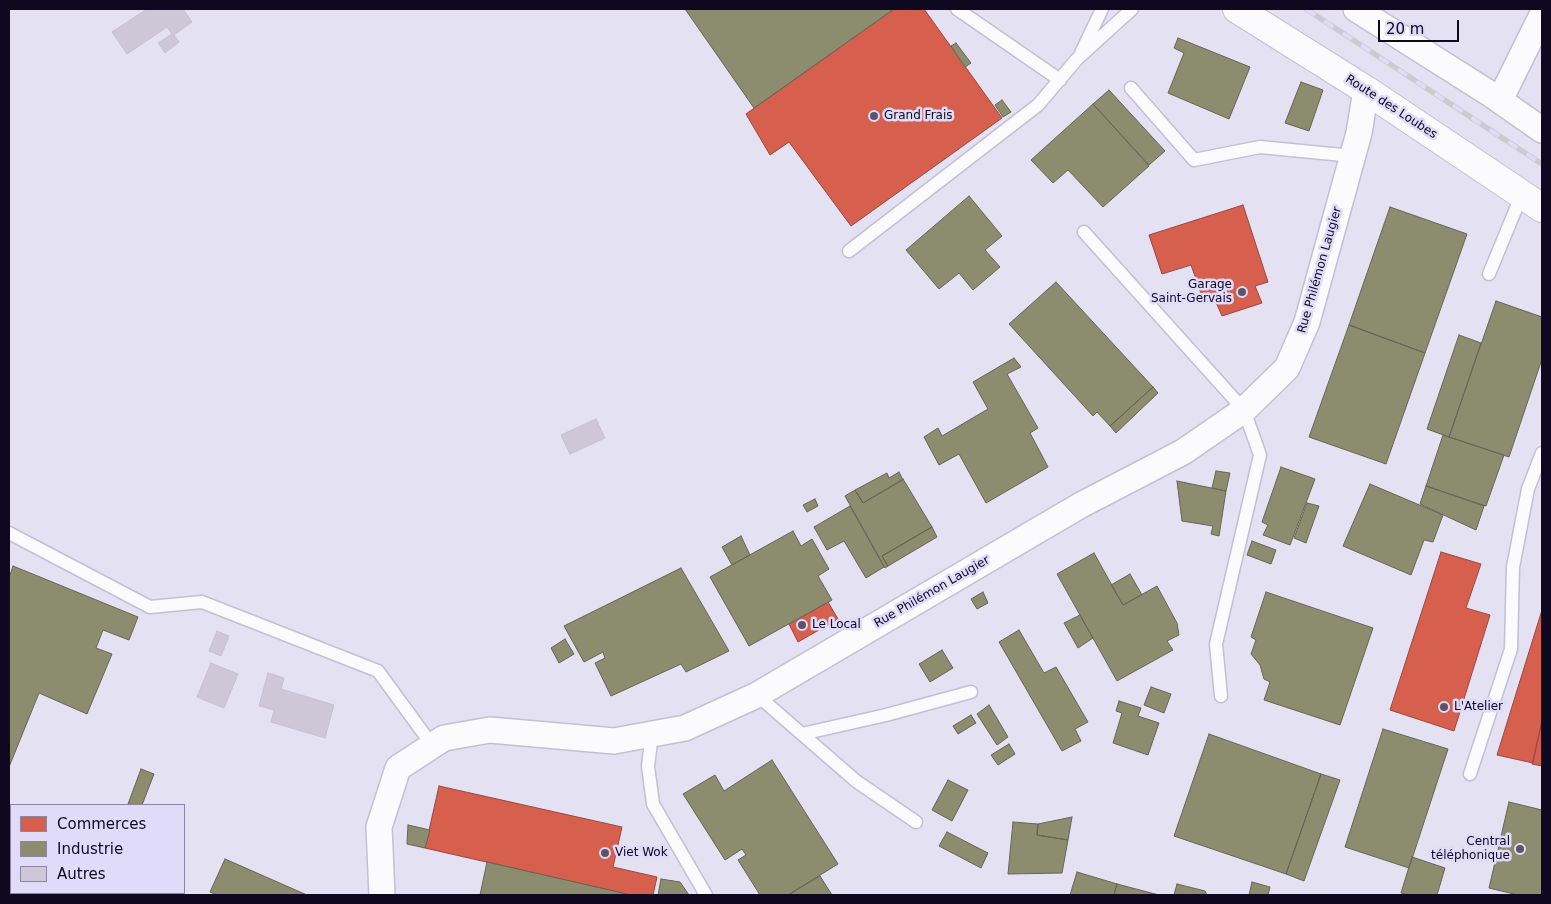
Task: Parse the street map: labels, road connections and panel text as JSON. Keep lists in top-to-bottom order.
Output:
{
  "streets": {
    "main road": ["Route des Loubes"],
    "street": ["Rue Philémon Laugier"]
  },
  "crossings": [
    ["Route des Loubes", "Rue Philémon Laugier"]
  ],
  "places": [
    "Grand Frais",
    "Garage Saint-Gervais",
    "Le Local",
    "L'Atelier",
    "Central téléphonique",
    "Viet Wok"
  ],
  "legend": ["Commerces", "Industrie", "Autres"],
  "scale_bar": "20 m"
}
